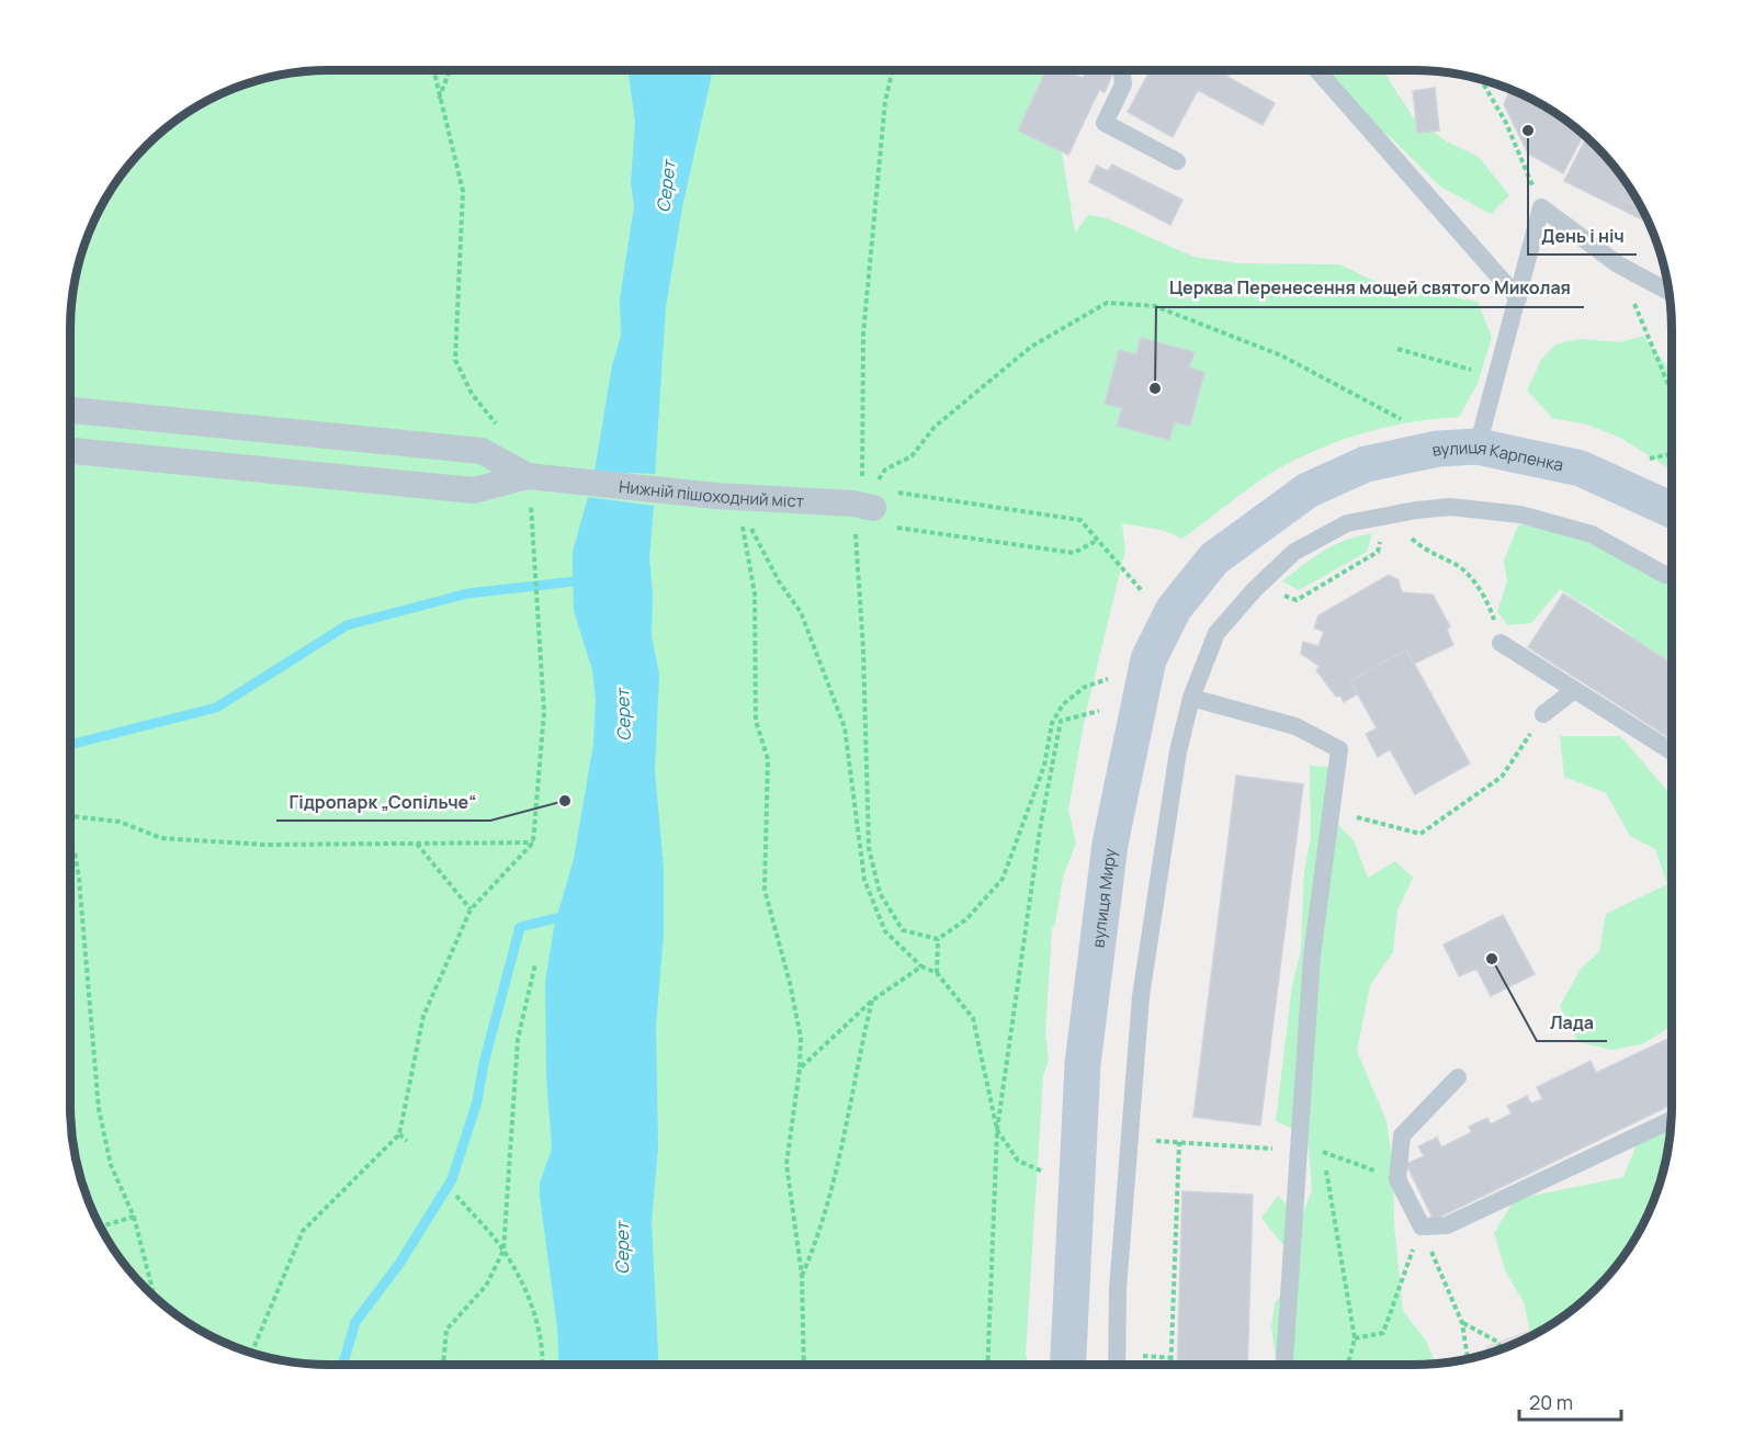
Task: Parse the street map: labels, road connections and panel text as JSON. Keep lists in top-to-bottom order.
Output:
{
  "streets": {
    "main road": ["вулиця Карпенка", "вулиця Миру"],
    "street": ["Нижній пішоходний міст"]
  },
  "crossings": [
    ["вулиця Карпенка", "вулиця Миру"]
  ],
  "water": ["Серет"],
  "places": [
    "День і ніч",
    "Церква Перенесення мощей святого Миколая",
    "Гідропарк „Сопільче“",
    "Лада"
  ],
  "scale_bar": "20 m"
}
